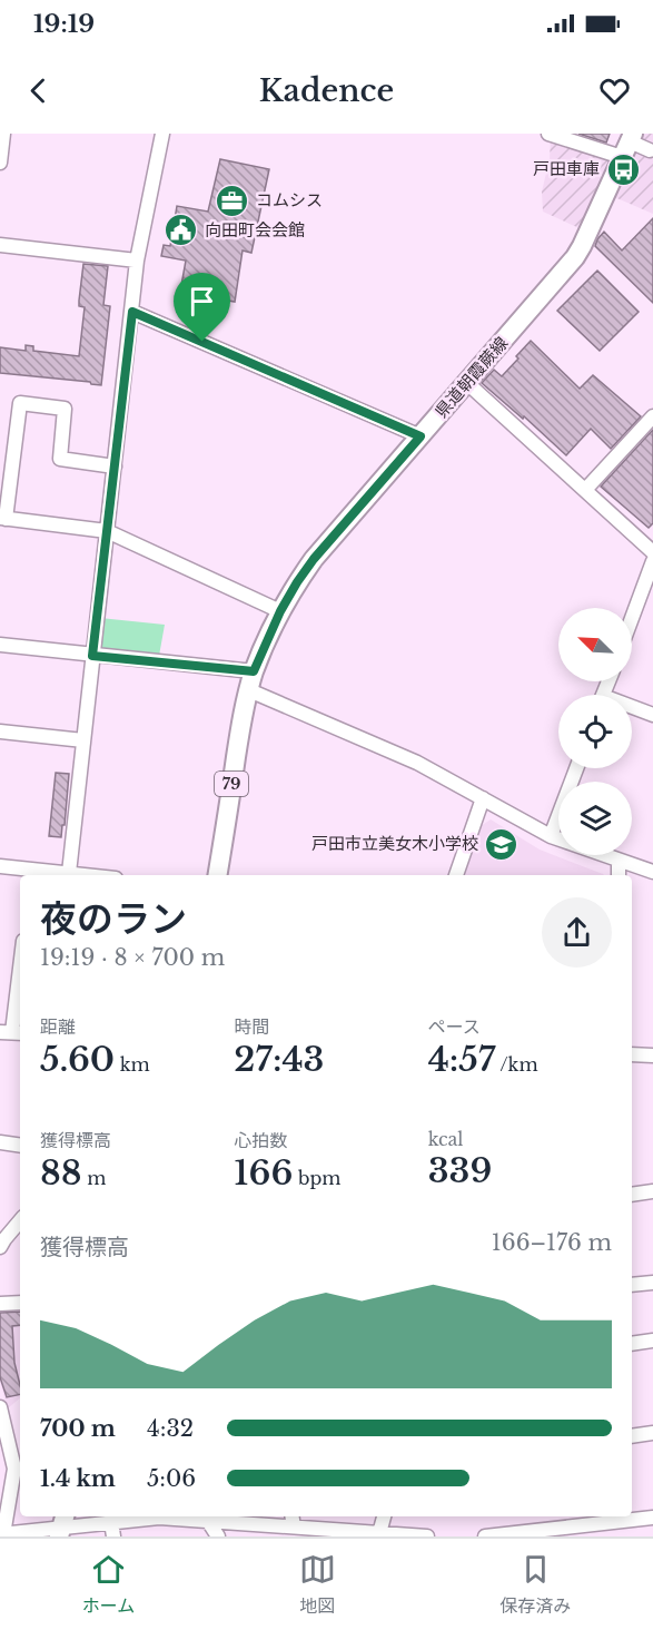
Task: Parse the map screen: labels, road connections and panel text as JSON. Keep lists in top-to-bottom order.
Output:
{
  "streets": {
    "main road": ["県道朝霞蕨線", "79"]
  },
  "places": {
    "bus stop": ["戸田車庫"],
    "office": ["コムシス"],
    "public building": ["向田町会会館"],
    "school or university": ["戸田市立美女木小学校"]
  },
  "north": "top left",
  "page": {
    "status": "19:19",
    "header": "Kadence",
    "heading": ["夜のラン", "19:19 · 8 × 700 m"],
    "stats": [
      ["距離", "5.60 km"],
      ["時間", "27:43"],
      ["ペース", "4:57 /km"],
      ["獲得標高", "88 m"],
      ["心拍数", "166 bpm"],
      ["kcal", "339"]
    ],
    "chart": ["獲得標高", "166–176 m"],
    "list": [
      {
        "name": "700 m",
        "note": "4:32"
      },
      {
        "name": "1.4 km",
        "note": "5:06"
      }
    ],
    "tabs": ["ホーム", "地図", "保存済み"]
  }
}
